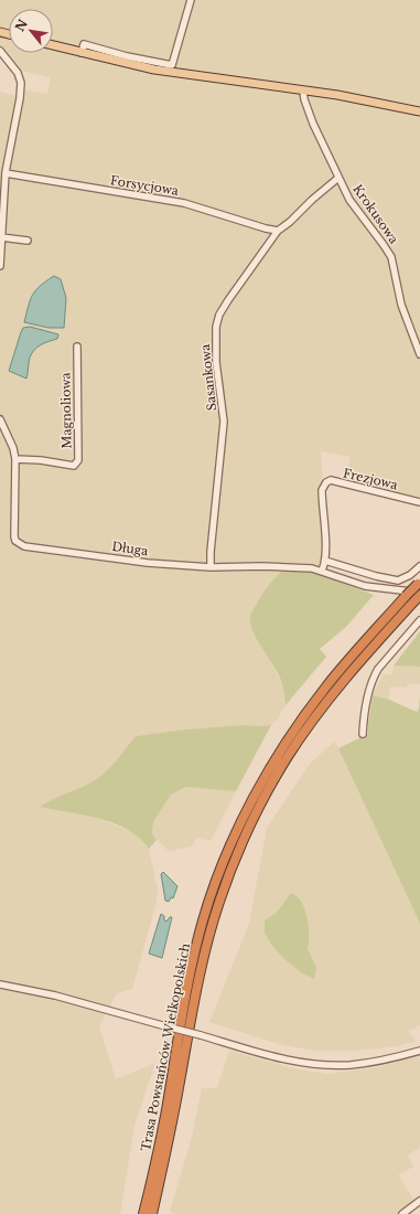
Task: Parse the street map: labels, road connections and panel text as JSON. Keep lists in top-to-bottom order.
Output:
{
  "streets": {
    "highway": ["Trasa Powstańców Wielkopolskich"],
    "street": [
      "Forsycjowa",
      "Krokusowa",
      "Sasankowa",
      "Magnoliowa",
      "Frezjowa",
      "Długa"
    ]
  },
  "crossings": [
    ["Forsycjowa", "Sasankowa"],
    ["Krokusowa", "Sasankowa"],
    ["Sasankowa", "Długa"],
    ["Magnoliowa", "Długa"],
    ["Frezjowa", "Długa"],
    ["Długa", "Trasa Powstańców Wielkopolskich"]
  ],
  "north": "top left"
}
